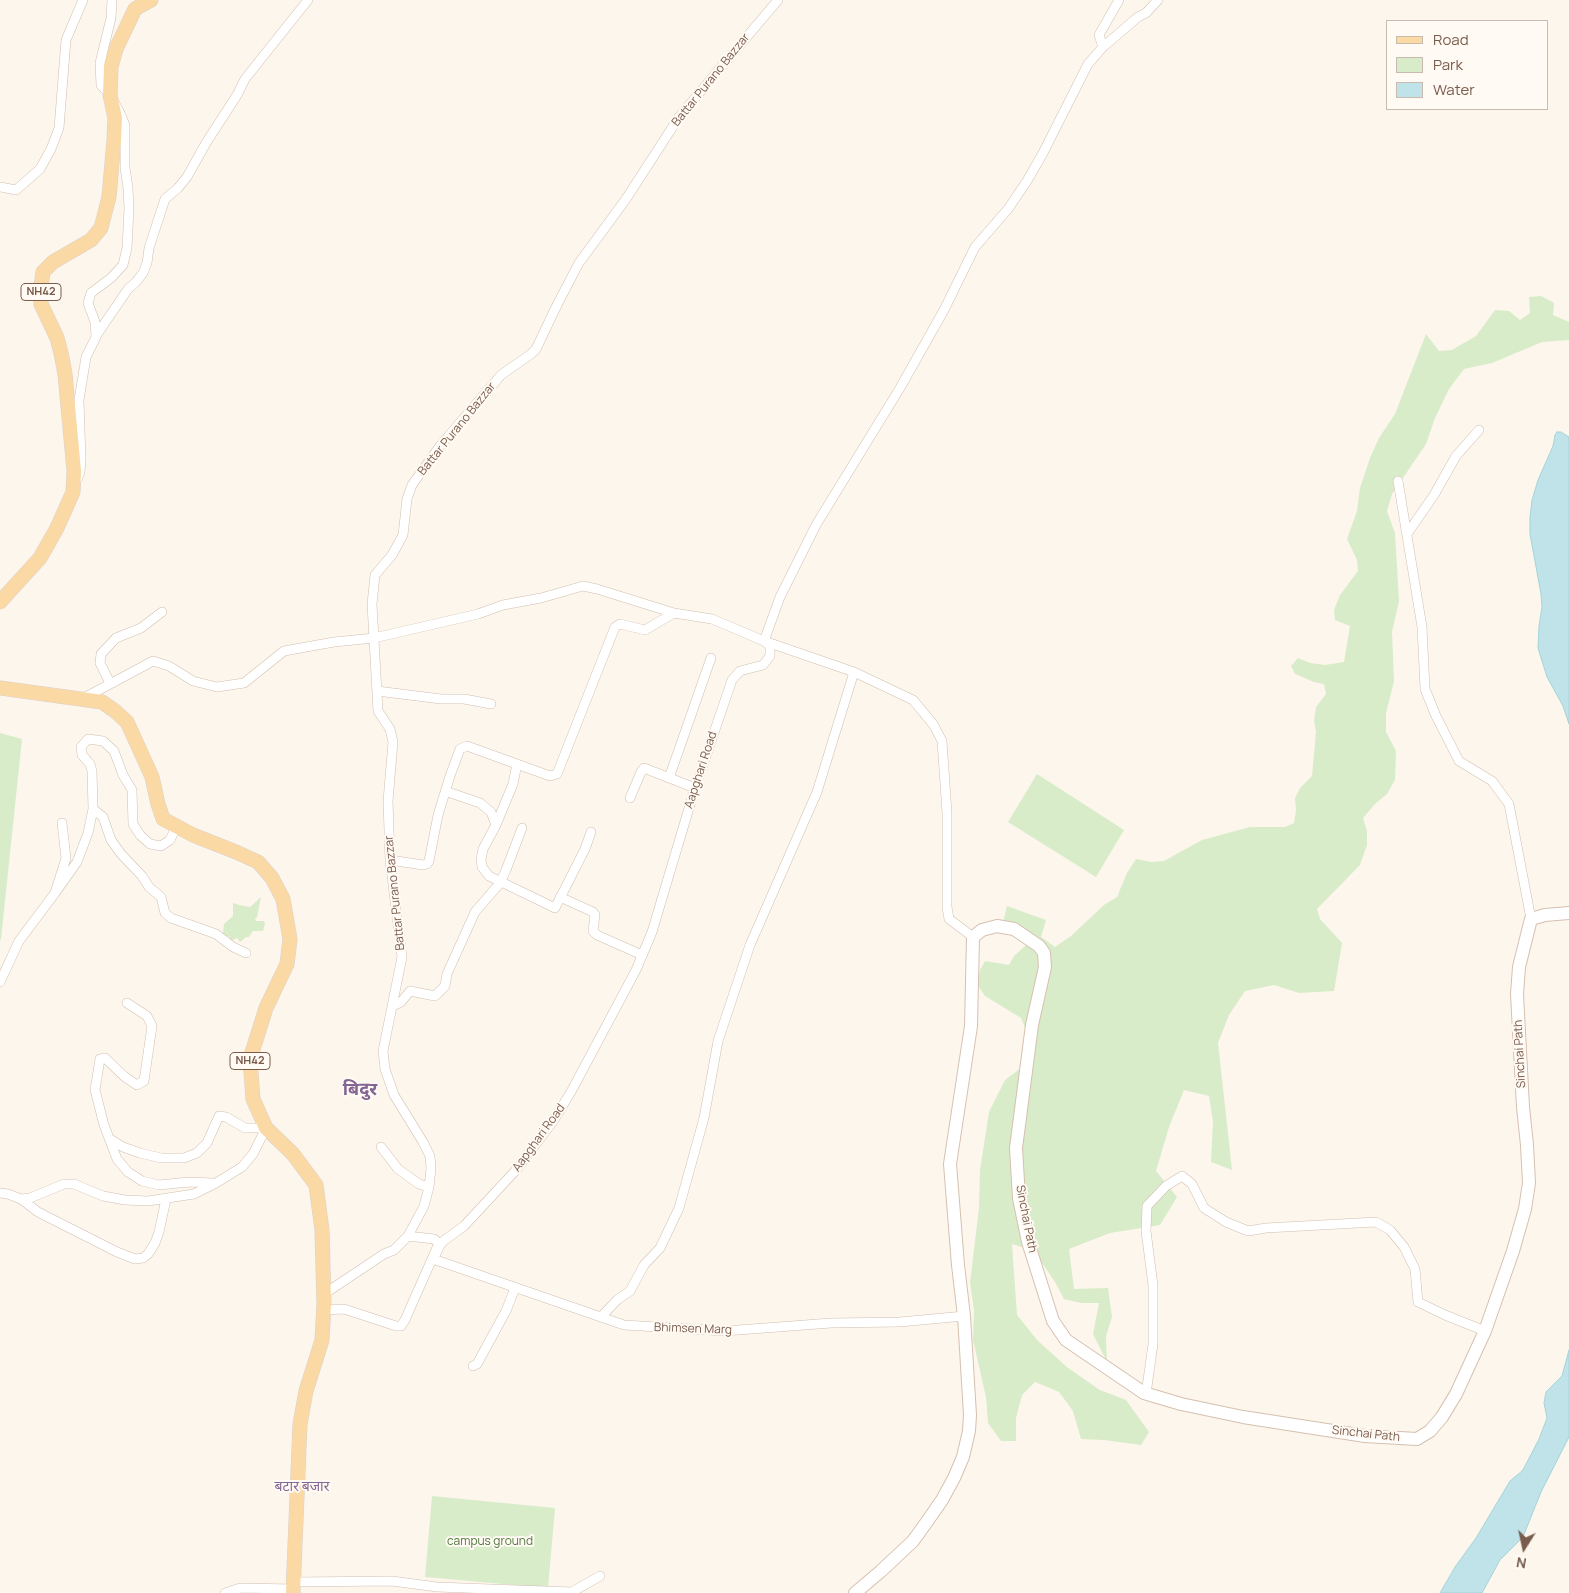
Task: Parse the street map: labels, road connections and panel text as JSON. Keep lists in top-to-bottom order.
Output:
{
  "streets": {
    "main road": ["NH42"],
    "street": [
      "Battar Purano Bazzar",
      "Aapghari Road",
      "Sinchai Path",
      "Bhimsen Marg"
    ]
  },
  "crossings": [
    ["Battar Purano Bazzar", "NH42"],
    ["NH42", "Aapghari Road"],
    ["Aapghari Road", "Bhimsen Marg"]
  ],
  "districts": ["बिदुर", "बटार बजार"],
  "parks": ["campus ground"],
  "legend": ["Road", "Park", "Water"],
  "north": "bottom"
}
